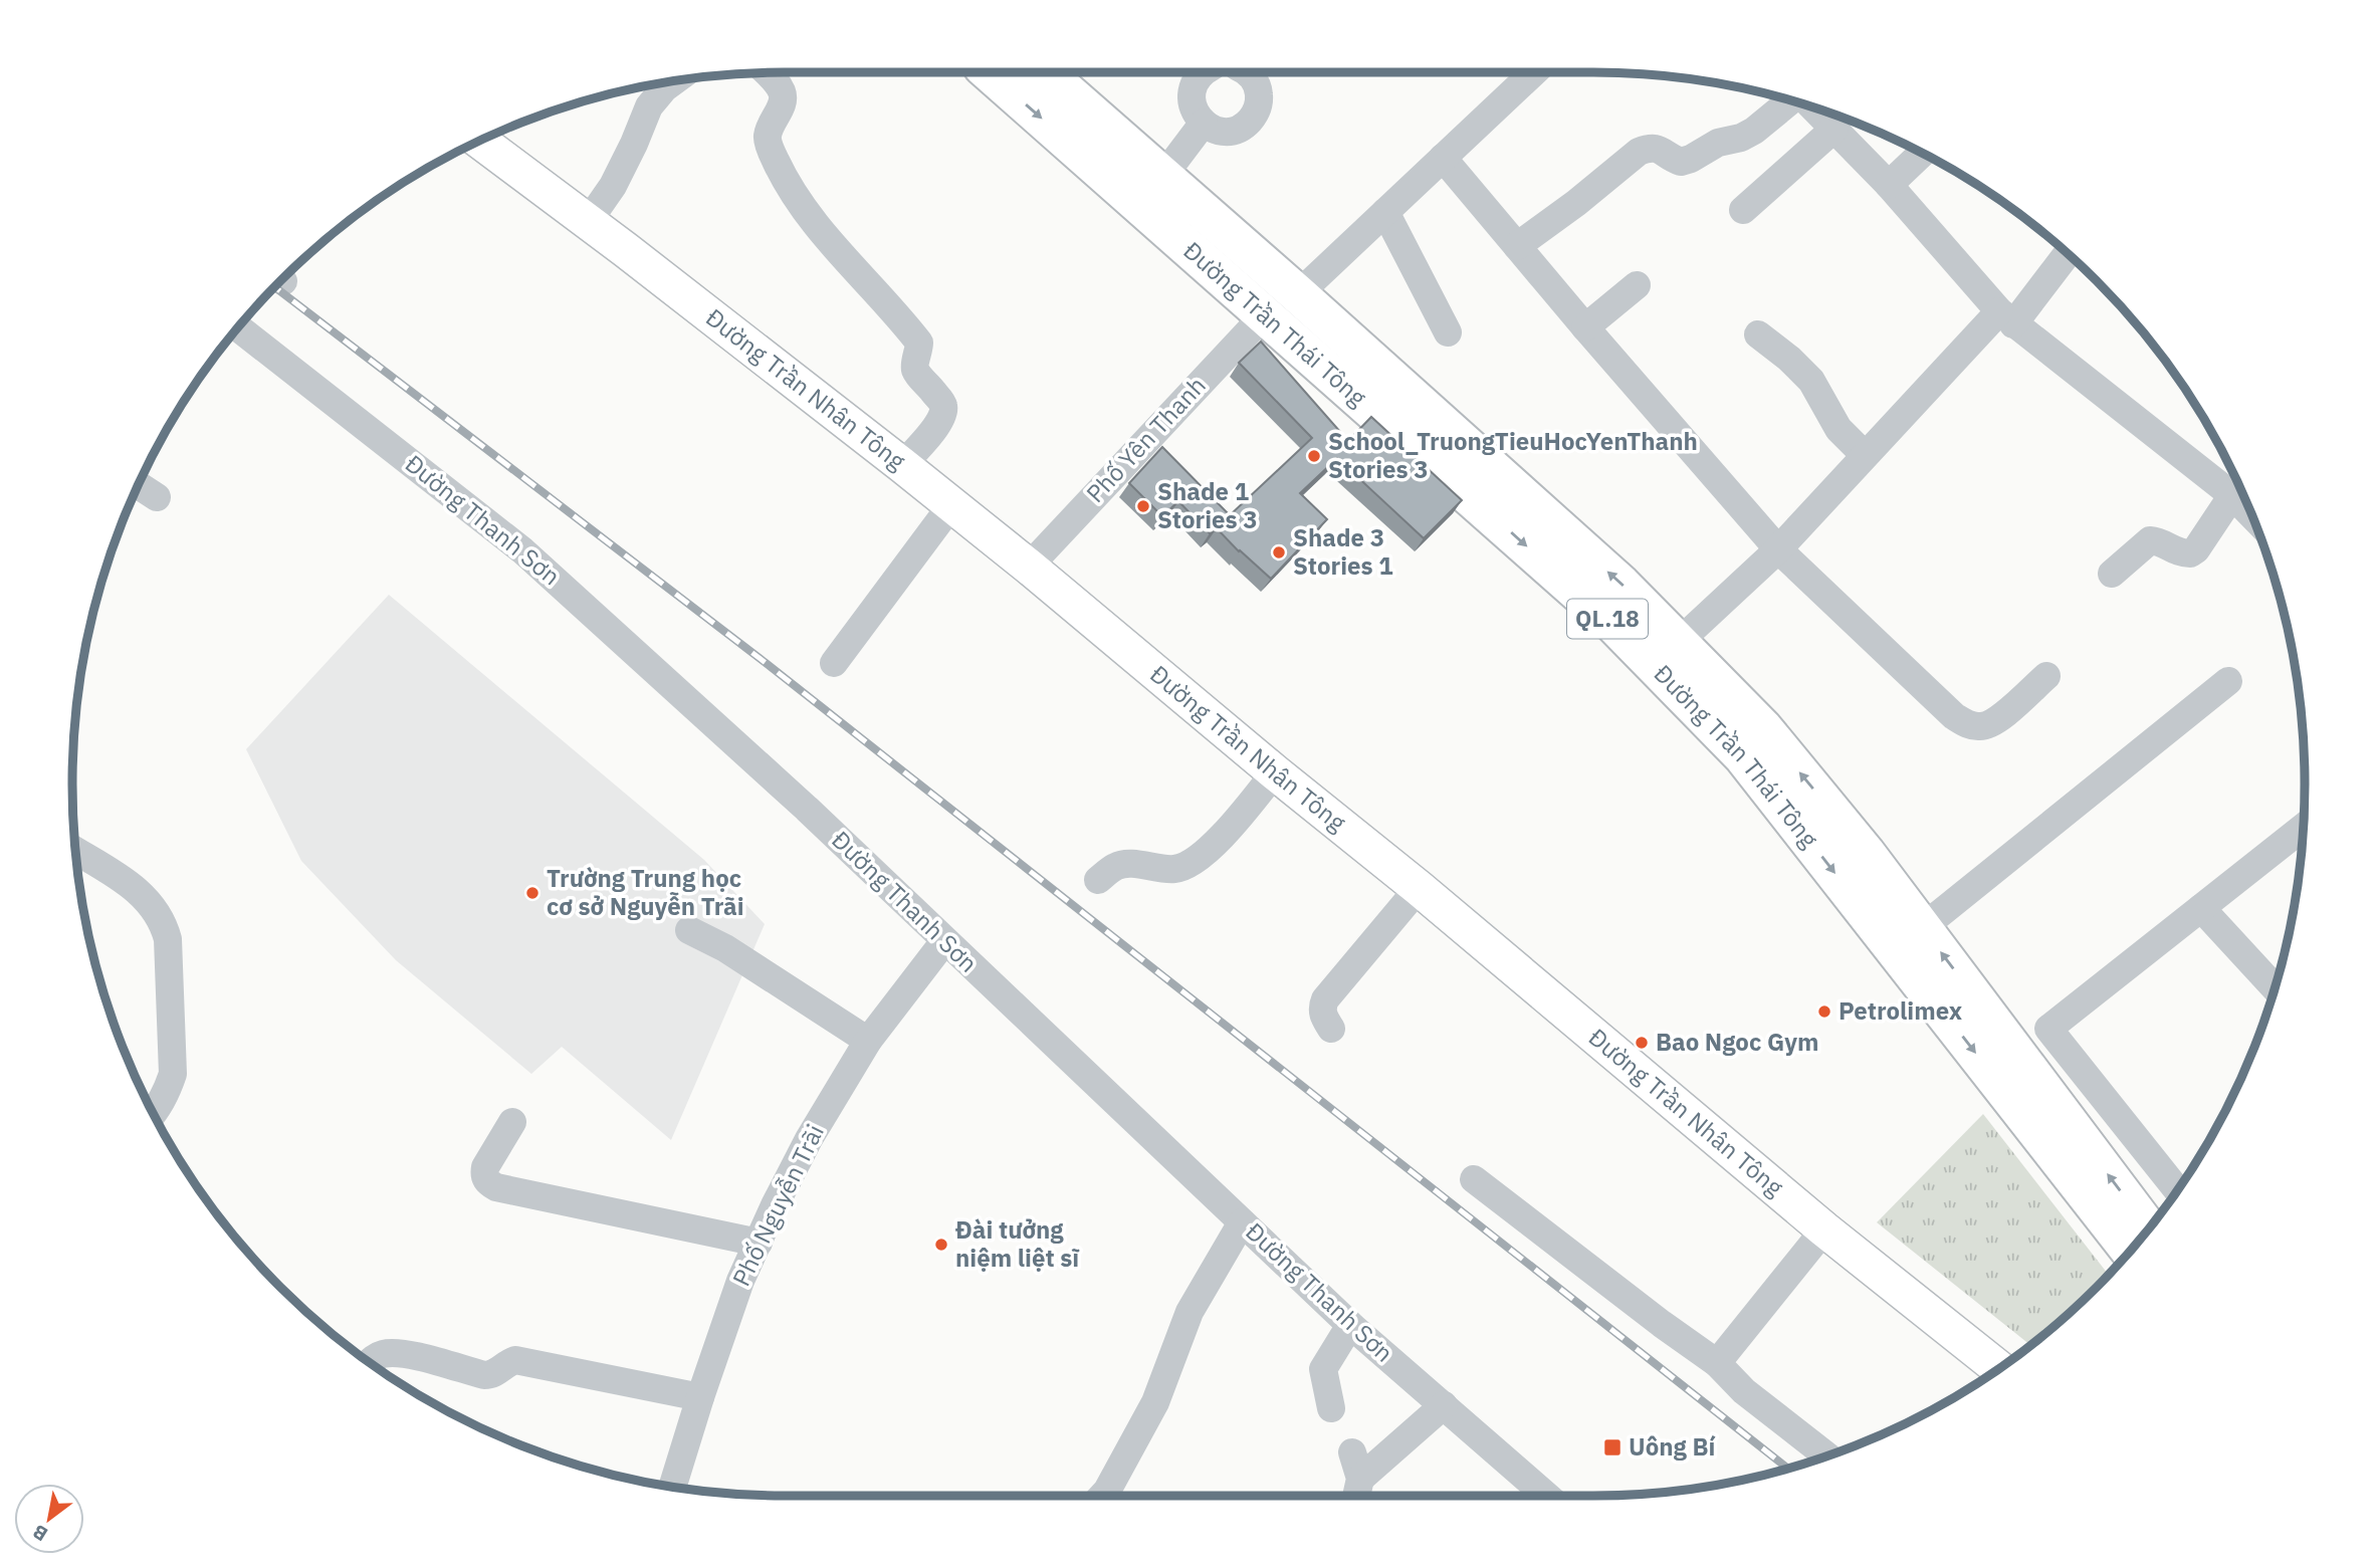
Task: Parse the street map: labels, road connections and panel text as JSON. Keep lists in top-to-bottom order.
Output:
{
  "streets": {
    "highway": ["Đường Trần Thái Tông", "QL.18"],
    "main road": ["Đường Trần Nhân Tông"],
    "street": ["Phố Yên Thanh", "Đường Thanh Sơn", "Phố Nguyễn Trãi"]
  },
  "crossings": [
    ["Đường Trần Thái Tông", "Phố Yên Thanh"],
    ["Đường Trần Nhân Tông", "Phố Yên Thanh"],
    ["Đường Thanh Sơn", "Phố Nguyễn Trãi"]
  ],
  "places": {
    "other": [
      "School_TruongTieuHocYenThanh Stories 3",
      "Shade 1 Stories 3",
      "Shade 3 Stories 1",
      "Trường Trung học cơ sở Nguyễn Trãi",
      "Petrolimex",
      "Bao Ngoc Gym",
      "Đài tưởng niệm liệt sĩ"
    ],
    "transit": ["Uông Bí"]
  },
  "north": "bottom left"
}
